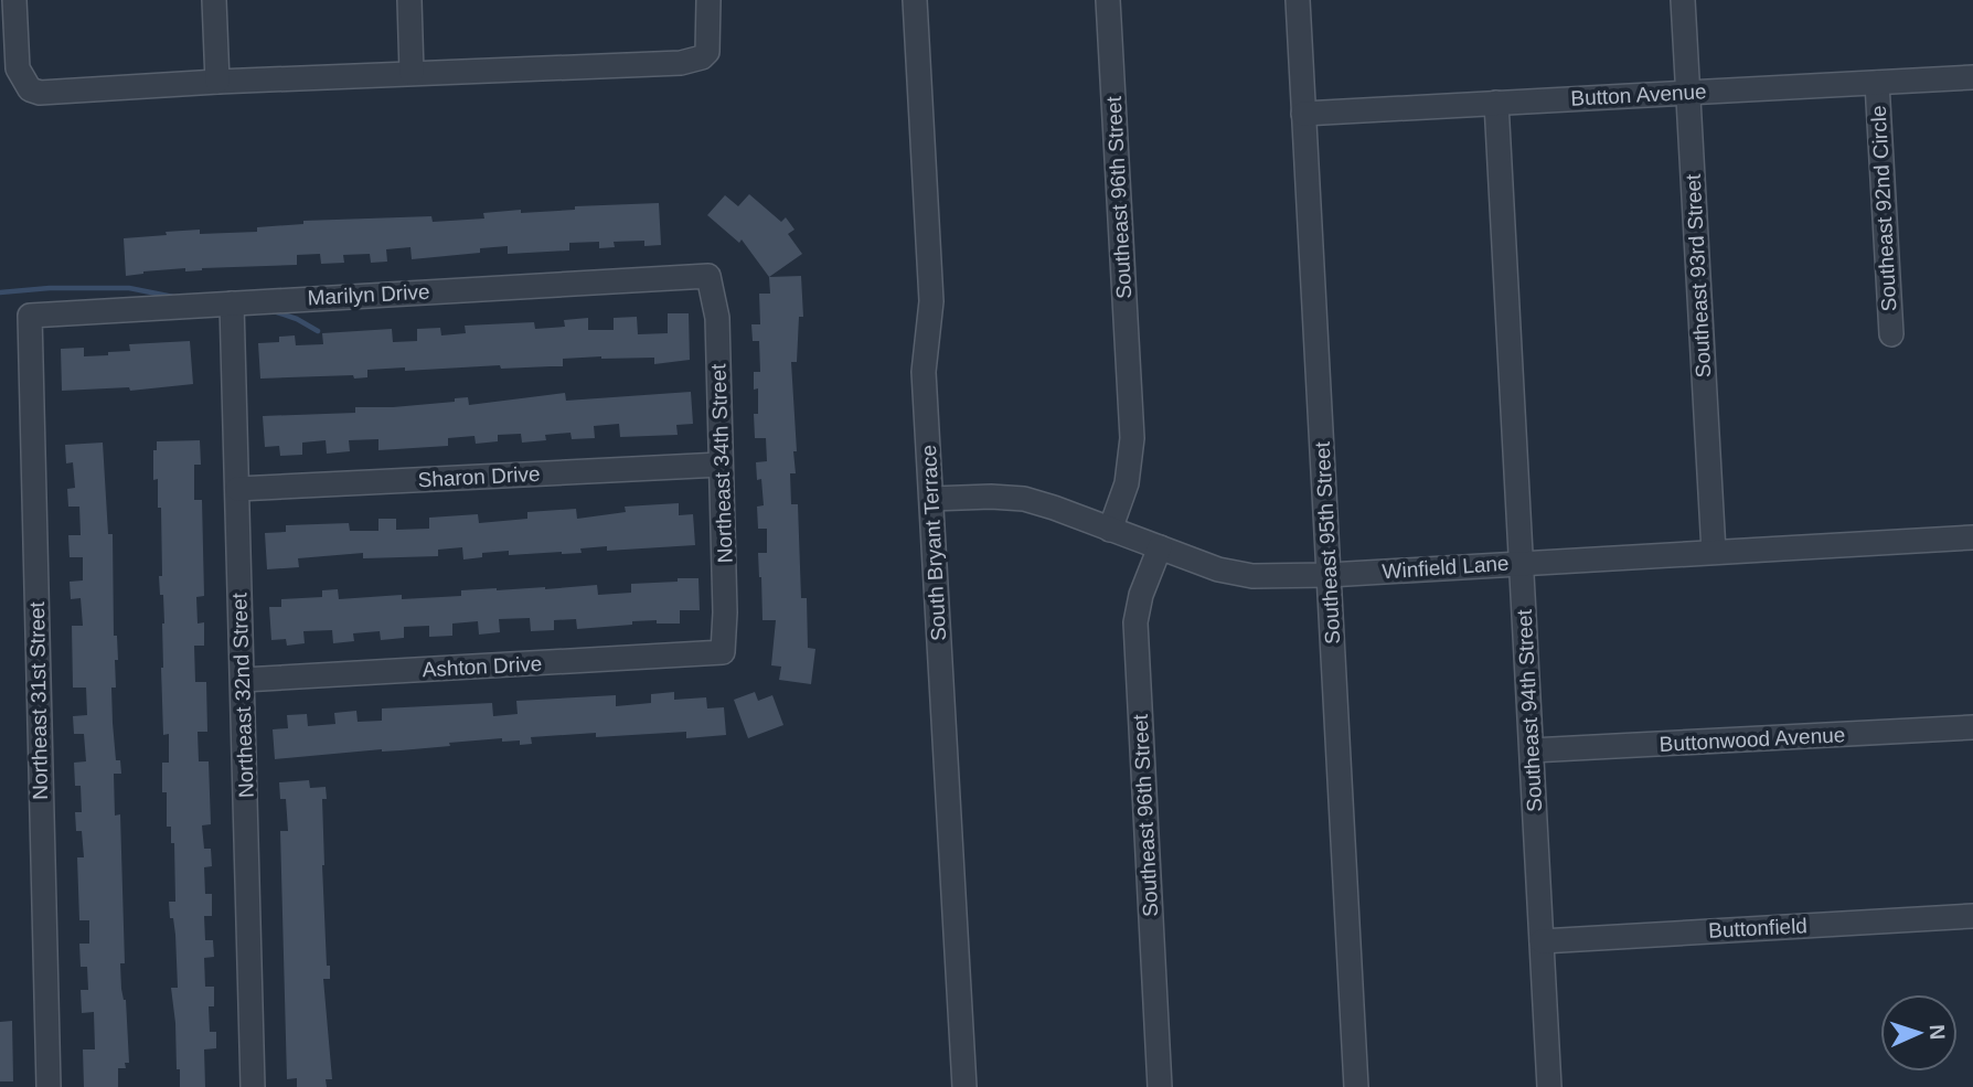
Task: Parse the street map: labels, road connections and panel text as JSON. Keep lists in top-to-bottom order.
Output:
{
  "streets": {
    "street": [
      "Button Avenue",
      "Southeast 96th Street",
      "Southeast 92nd Circle",
      "Southeast 93rd Street",
      "Marilyn Drive",
      "Northeast 34th Street",
      "Sharon Drive",
      "South Bryant Terrace",
      "Southeast 95th Street",
      "Winfield Lane",
      "Ashton Drive",
      "Northeast 32nd Street",
      "Northeast 31st Street",
      "Southeast 94th Street",
      "Buttonwood Avenue",
      "Buttonfield"
    ]
  },
  "crossings": [
    ["Button Avenue", "Southeast 92nd Circle"],
    ["Button Avenue", "Southeast 93rd Street"],
    ["Button Avenue", "Southeast 95th Street"],
    ["Button Avenue", "Southeast 94th Street"],
    ["Southeast 96th Street", "Winfield Lane"],
    ["Southeast 93rd Street", "Winfield Lane"],
    ["Marilyn Drive", "Northeast 34th Street"],
    ["Marilyn Drive", "Northeast 32nd Street"],
    ["Marilyn Drive", "Northeast 31st Street"],
    ["Northeast 34th Street", "Sharon Drive"],
    ["Northeast 34th Street", "Ashton Drive"],
    ["Sharon Drive", "Northeast 32nd Street"],
    ["South Bryant Terrace", "Winfield Lane"],
    ["Southeast 95th Street", "Winfield Lane"],
    ["Winfield Lane", "Southeast 94th Street"],
    ["Ashton Drive", "Northeast 32nd Street"],
    ["Southeast 94th Street", "Buttonwood Avenue"],
    ["Southeast 94th Street", "Buttonfield"]
  ],
  "north": "right"
}
